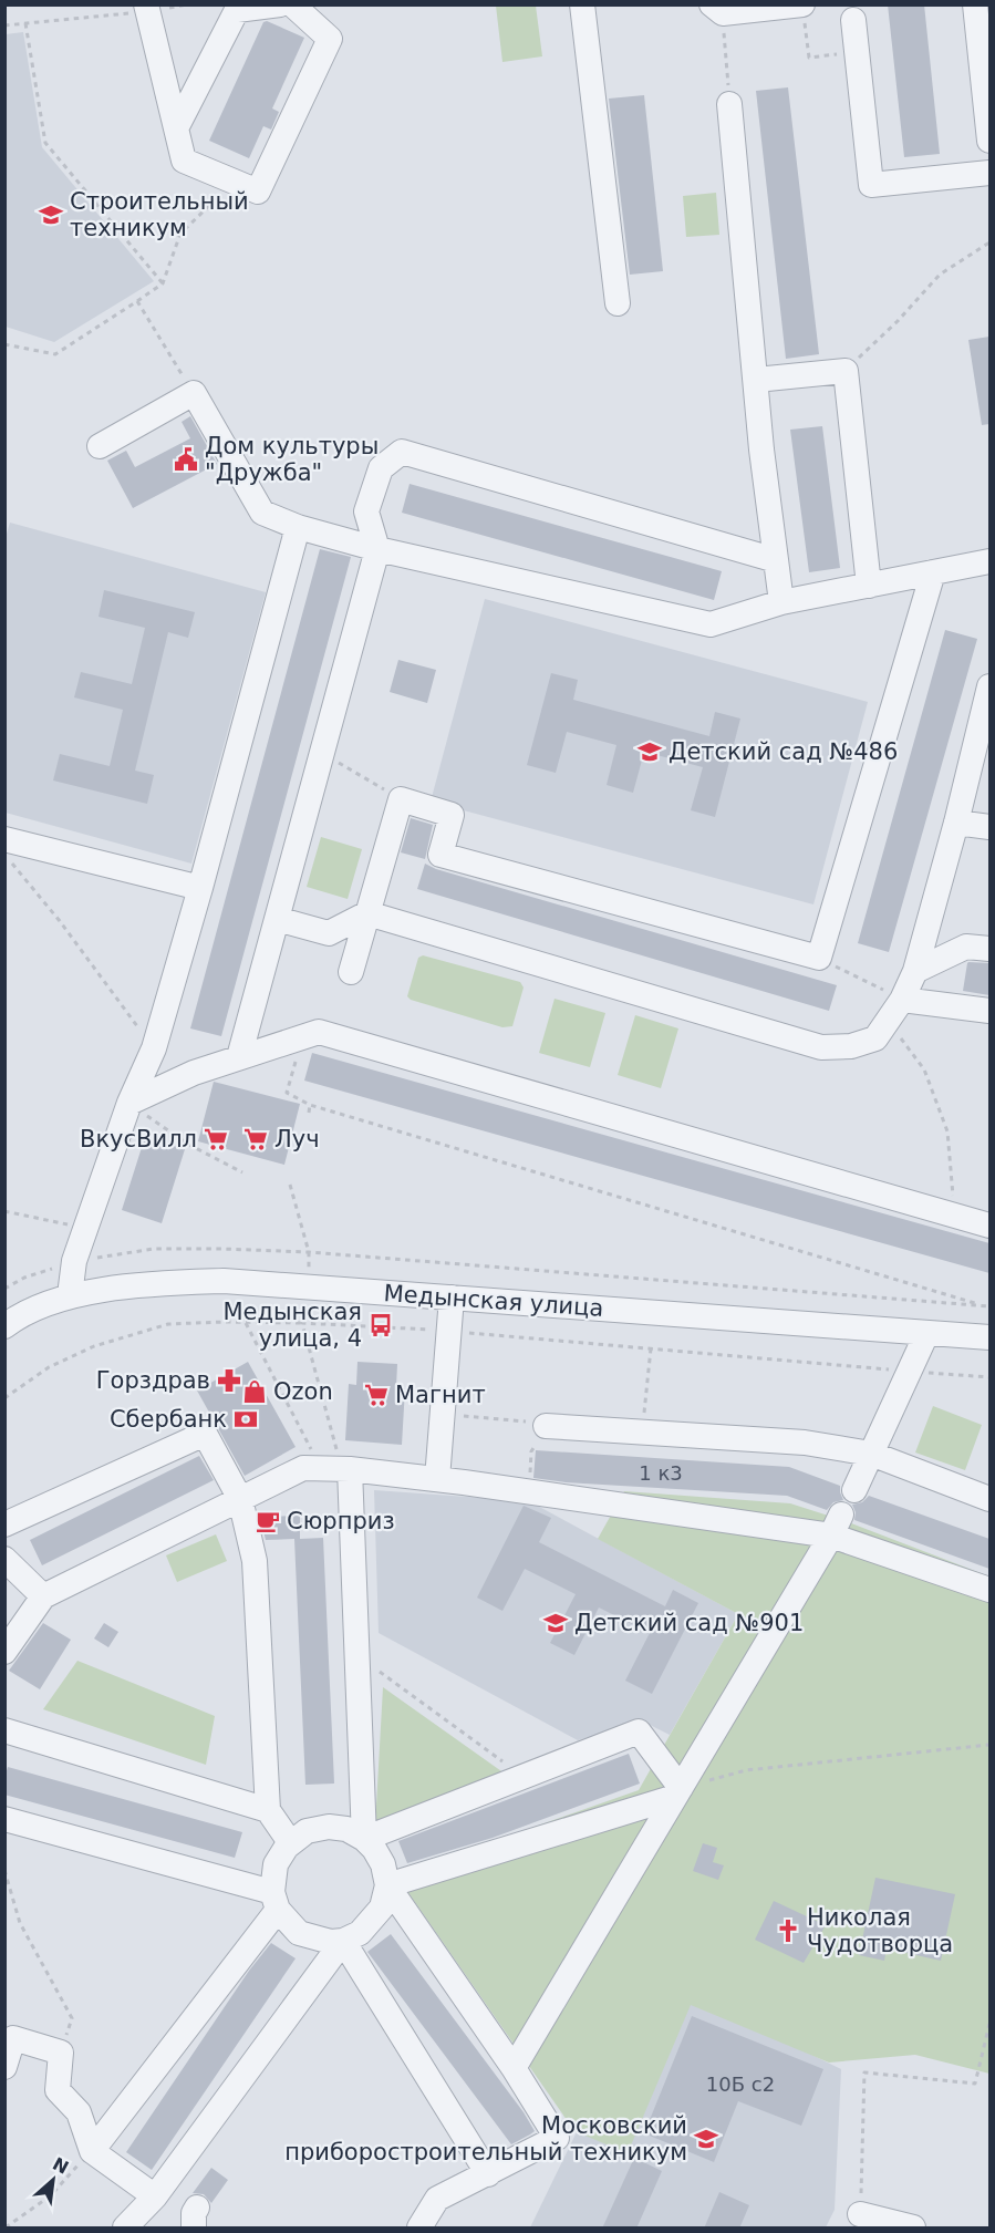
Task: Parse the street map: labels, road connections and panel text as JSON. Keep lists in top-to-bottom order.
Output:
{
  "streets": {
    "street": ["Медынская улица"]
  },
  "places": {
    "school or university": [
      "Строительный техникум",
      "Детский сад №486",
      "Детский сад №901",
      "Московский приборостроительный техникум"
    ],
    "public building": ["Дом культуры \"Дружба\""],
    "supermarket": ["ВкусВилл", "Луч", "Магнит"],
    "bus stop": ["Медынская улица, 4"],
    "pharmacy": ["Горздрав"],
    "shop": ["Ozon"],
    "bank": ["Сбербанк"],
    "cafe": ["Сюрприз"],
    "church": ["Николая Чудотворца"]
  },
  "house_numbers": ["1 к3", "10Б с2"],
  "north": "top right"
}
